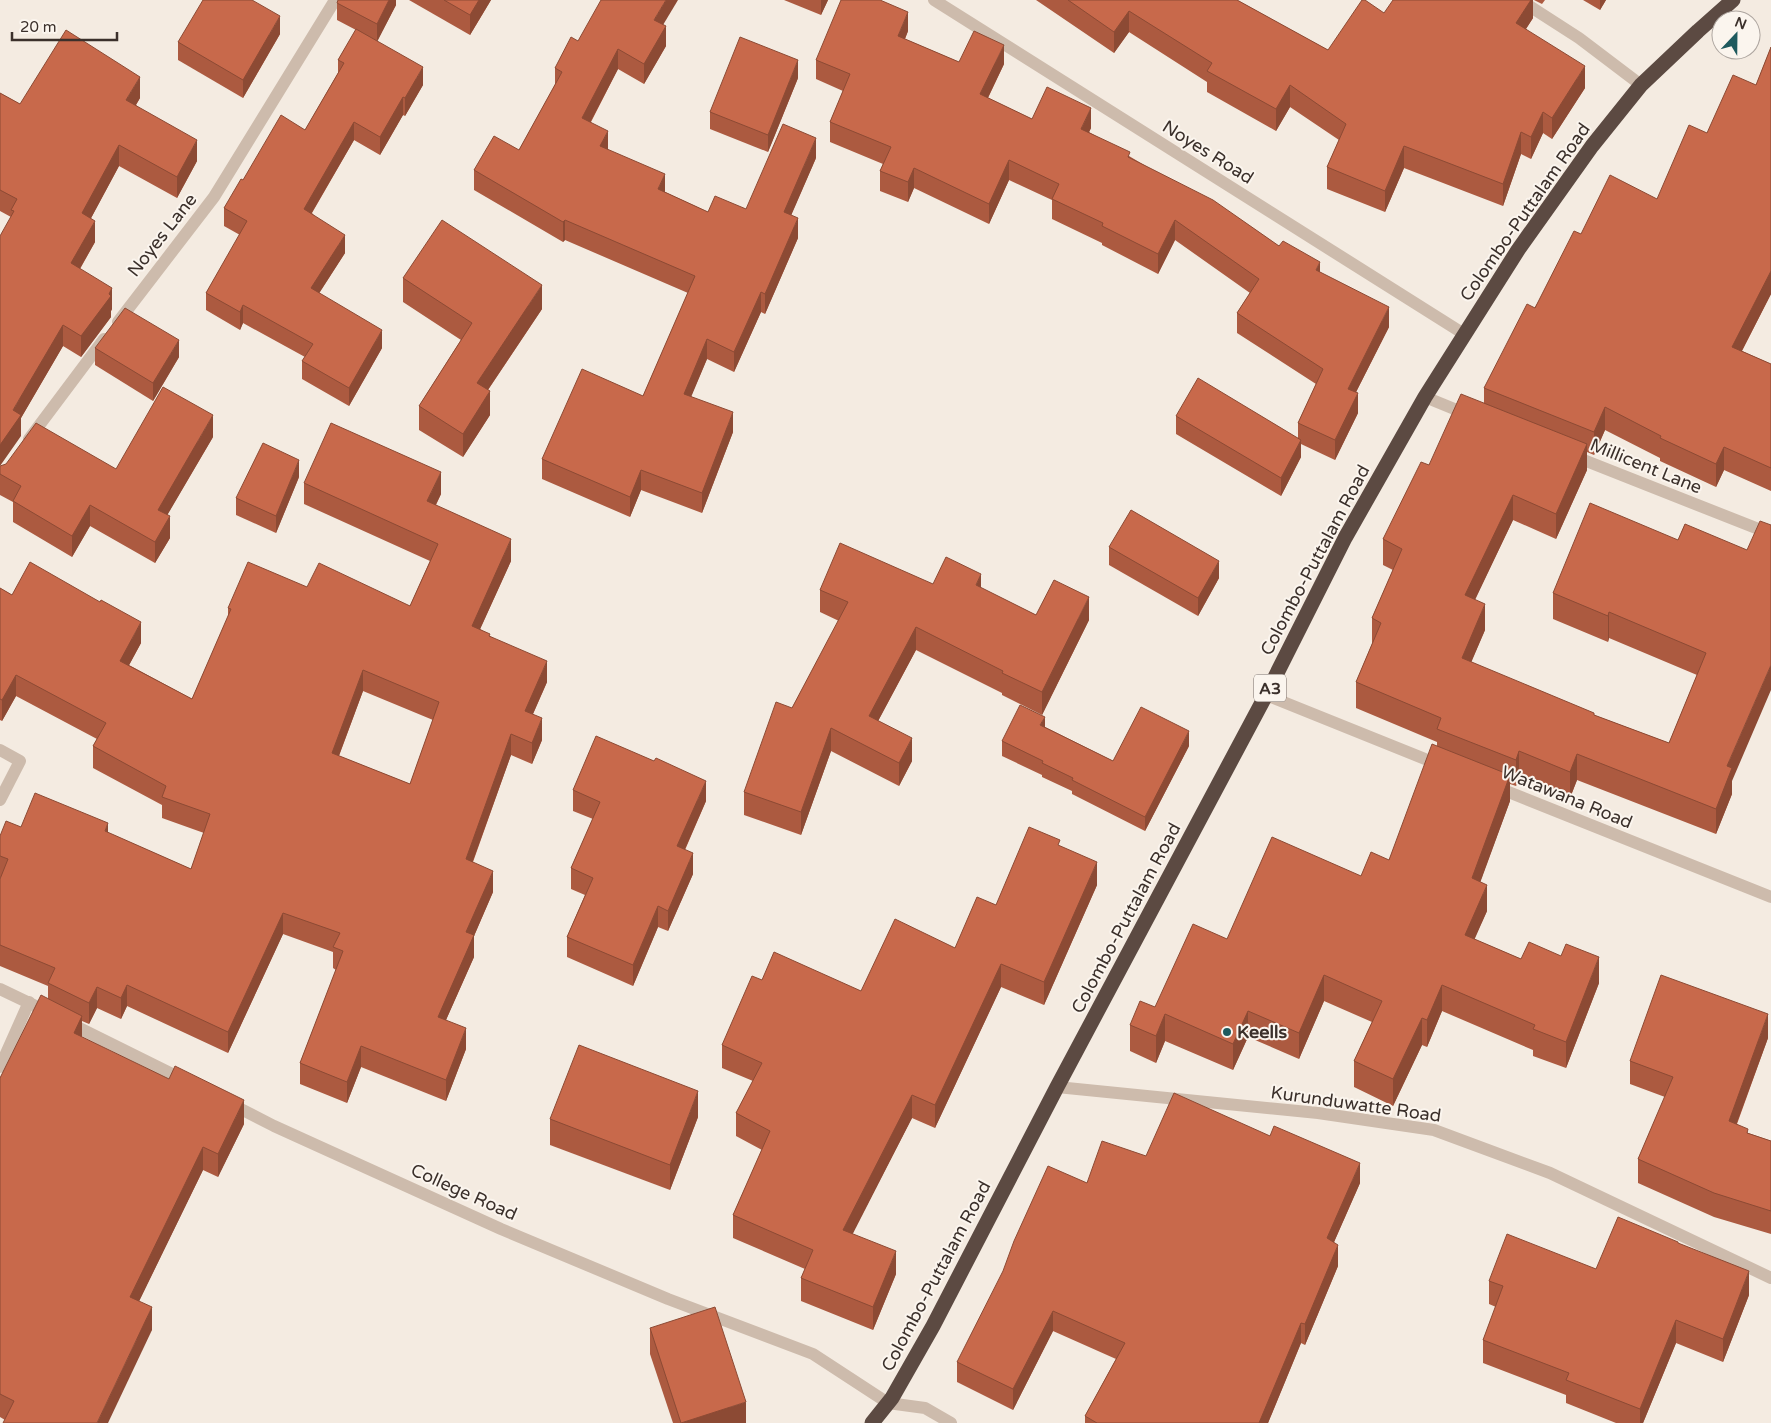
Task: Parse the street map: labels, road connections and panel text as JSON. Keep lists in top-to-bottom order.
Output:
{
  "streets": {
    "highway": ["Colombo-Puttalam Road", "A3"],
    "street": [
      "Noyes Road",
      "Noyes Lane",
      "Millicent Lane",
      "Watawana Road",
      "Kurunduwatte Road",
      "College Road"
    ]
  },
  "crossings": [
    ["Noyes Road", "Colombo-Puttalam Road"],
    ["Colombo-Puttalam Road", "Kurunduwatte Road"],
    ["Colombo-Puttalam Road", "College Road"]
  ],
  "places": ["Keells"],
  "scale_bar": "20 m",
  "north": "top"
}
